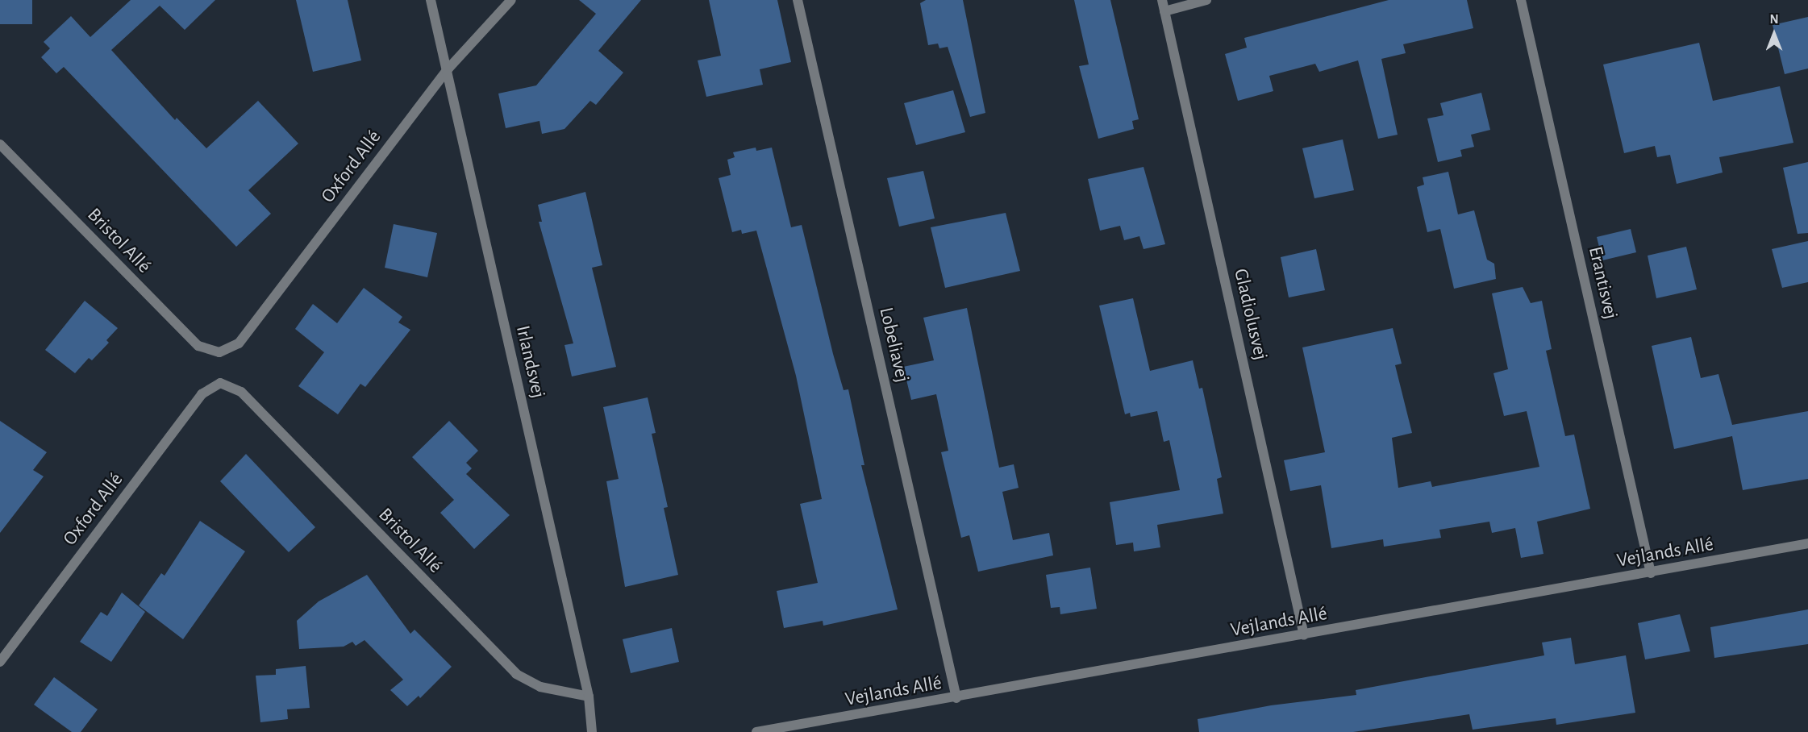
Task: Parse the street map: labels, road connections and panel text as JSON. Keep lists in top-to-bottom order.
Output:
{
  "streets": {
    "street": [
      "Oxford Allé",
      "Bristol Allé",
      "Erantisvej",
      "Gladiolusvej",
      "Lobeliavej",
      "Irlandsvej",
      "Vejlands Allé"
    ]
  },
  "crossings": [
    ["Oxford Allé", "Bristol Allé"],
    ["Oxford Allé", "Irlandsvej"],
    ["Bristol Allé", "Irlandsvej"],
    ["Erantisvej", "Vejlands Allé"],
    ["Gladiolusvej", "Vejlands Allé"],
    ["Lobeliavej", "Vejlands Allé"]
  ],
  "north": "top"
}
